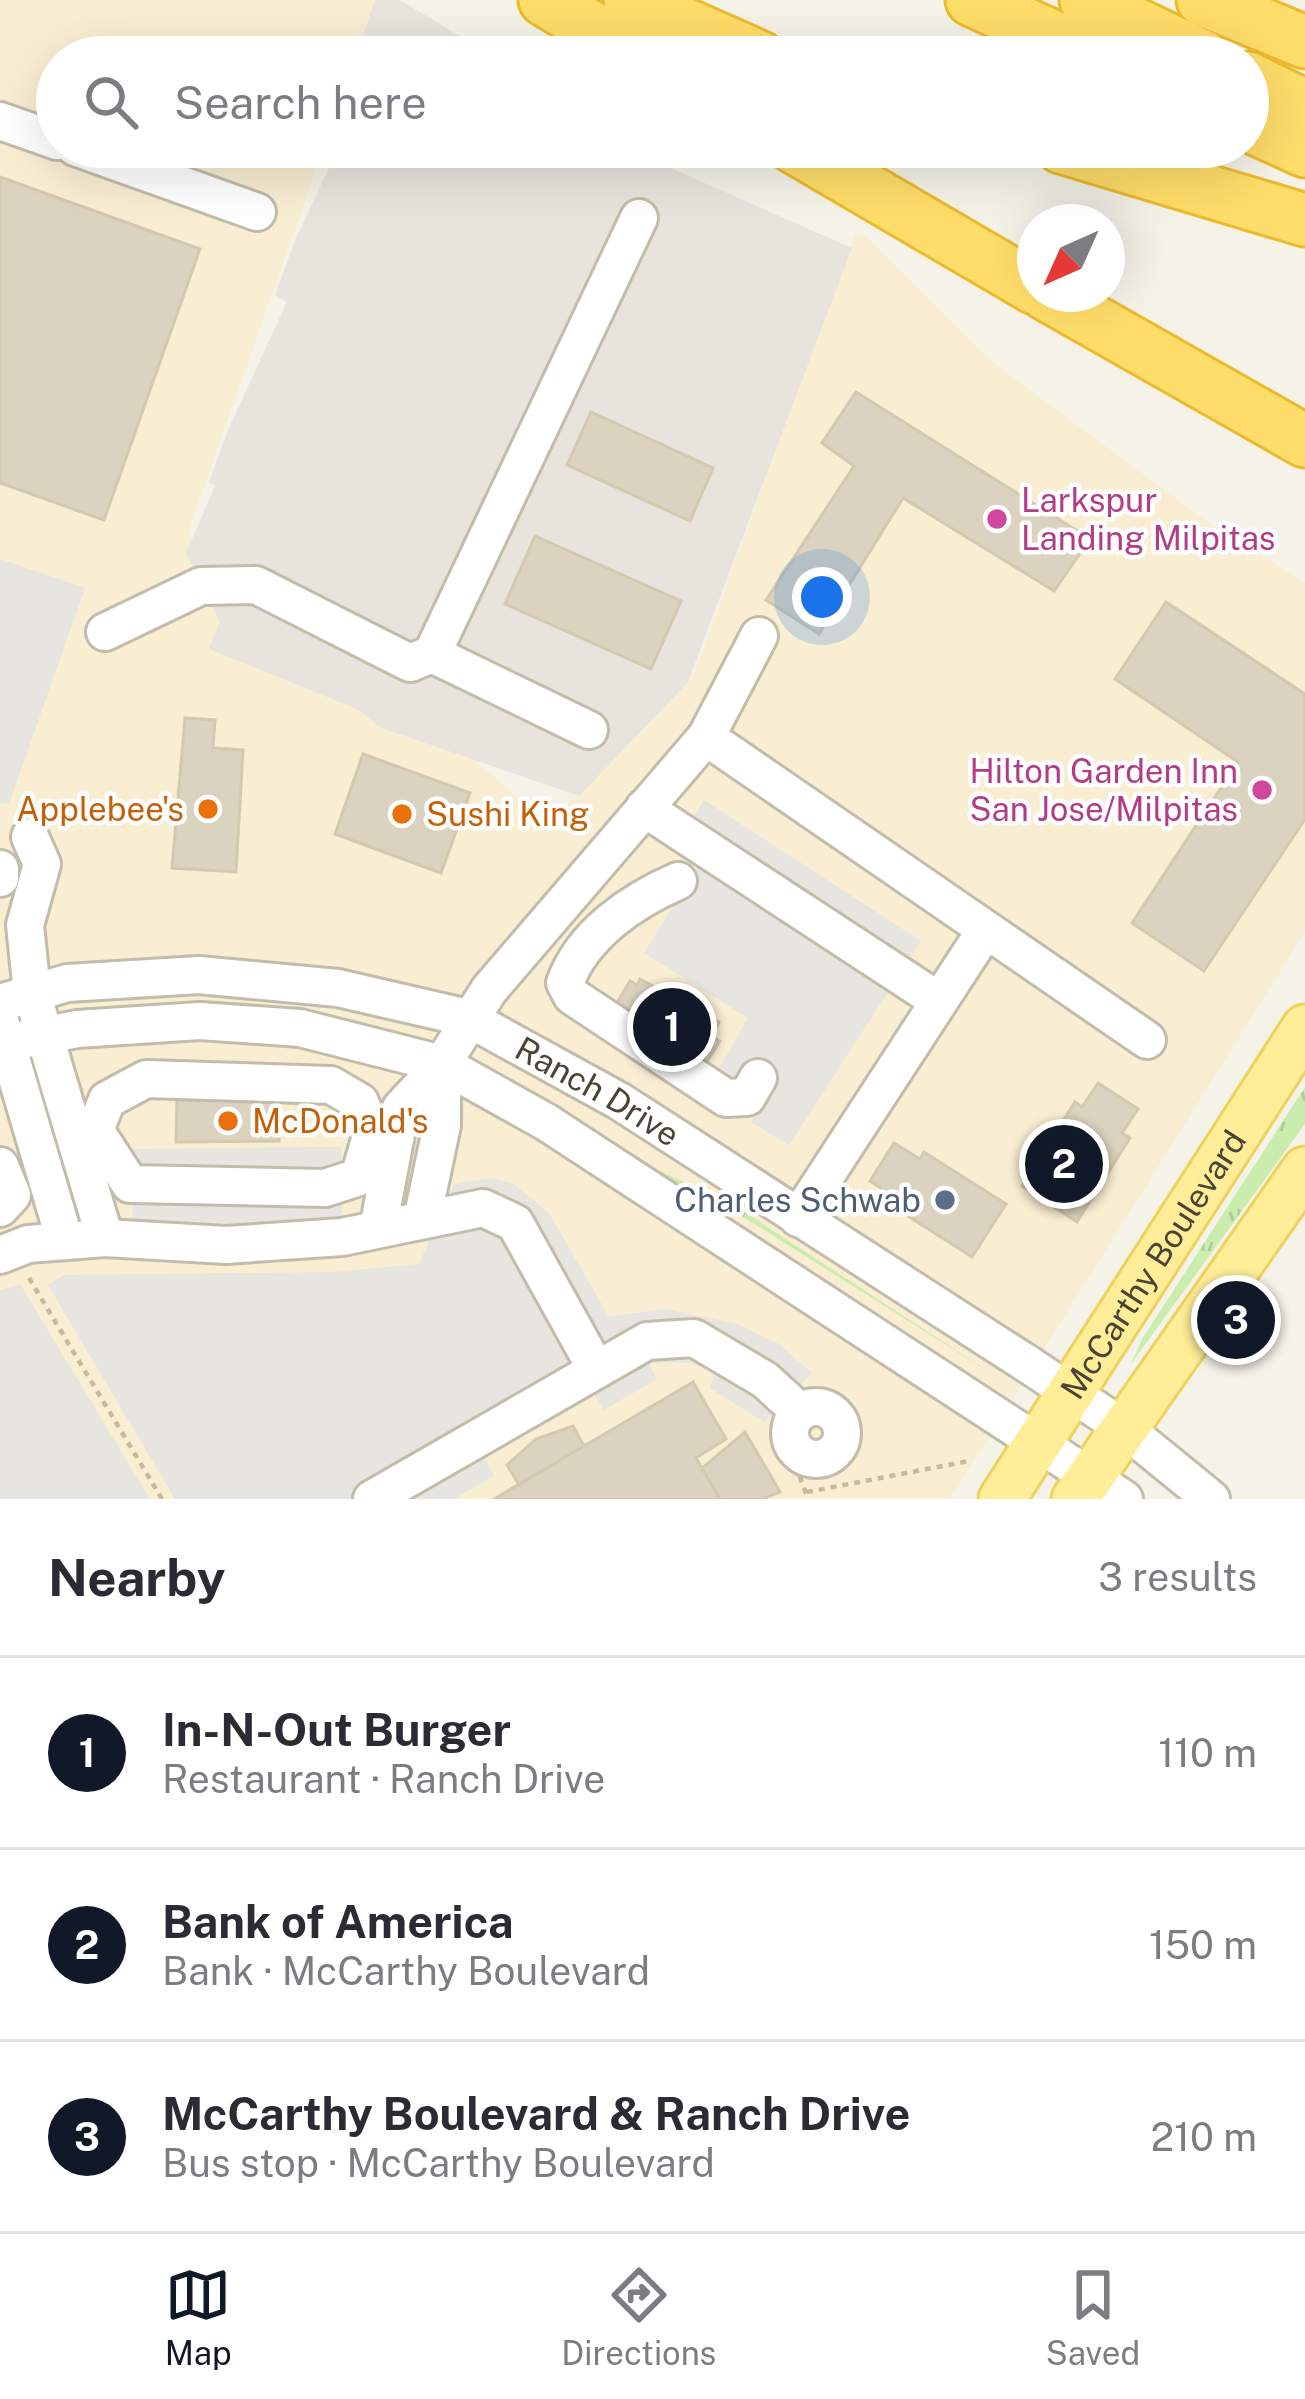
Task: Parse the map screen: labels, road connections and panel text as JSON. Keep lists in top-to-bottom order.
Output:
{
  "streets": {
    "main road": ["McCarthy Boulevard"],
    "street": ["Ranch Drive"]
  },
  "crossings": [
    ["Ranch Drive", "McCarthy Boulevard"]
  ],
  "places": [
    "Larkspur Landing Milpitas",
    "Hilton Garden Inn San Jose/Milpitas",
    "Applebee's",
    "Sushi King",
    "McDonald's",
    "Charles Schwab"
  ],
  "north": "bottom left",
  "page": {
    "search": "Search here",
    "pins": ["1", "2", "3"],
    "heading": ["Nearby", "3 results"],
    "list": [
      {
        "mark": "1",
        "name": "In-N-Out Burger",
        "note": "Restaurant · Ranch Drive",
        "value": "110 m"
      },
      {
        "mark": "2",
        "name": "Bank of America",
        "note": "Bank · McCarthy Boulevard",
        "value": "150 m"
      },
      {
        "mark": "3",
        "name": "McCarthy Boulevard & Ranch Drive",
        "note": "Bus stop · McCarthy Boulevard",
        "value": "210 m"
      }
    ],
    "nav": ["Map", "Directions", "Saved"]
  }
}
